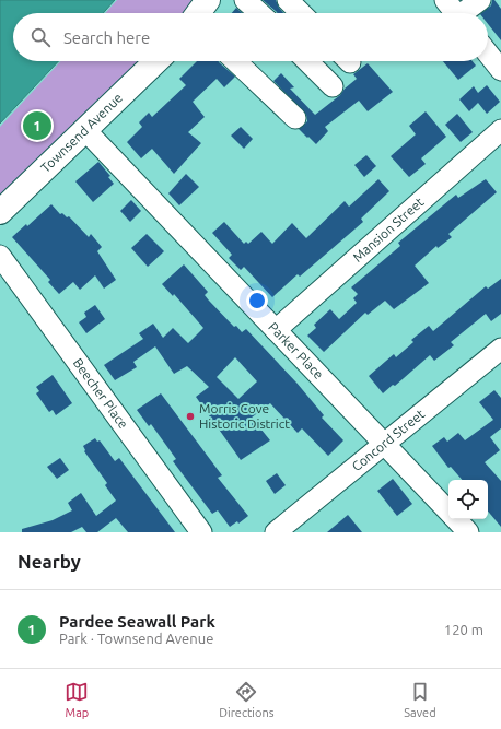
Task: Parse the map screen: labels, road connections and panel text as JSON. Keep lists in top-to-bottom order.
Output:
{
  "streets": {
    "main road": ["Townsend Avenue"],
    "street": [
      "Mansion Street",
      "Parker Place",
      "Beecher Place",
      "Concord Street"
    ]
  },
  "crossings": [
    ["Townsend Avenue", "Parker Place"],
    ["Mansion Street", "Parker Place"],
    ["Parker Place", "Concord Street"]
  ],
  "places": ["Morris Cove Historic District"],
  "page": {
    "search": "Search here",
    "pins": "1",
    "heading": "Nearby",
    "list": [
      {
        "mark": "1",
        "name": "Pardee Seawall Park",
        "note": "Park · Townsend Avenue",
        "value": "120 m"
      }
    ],
    "nav": ["Map", "Directions", "Saved"]
  }
}
